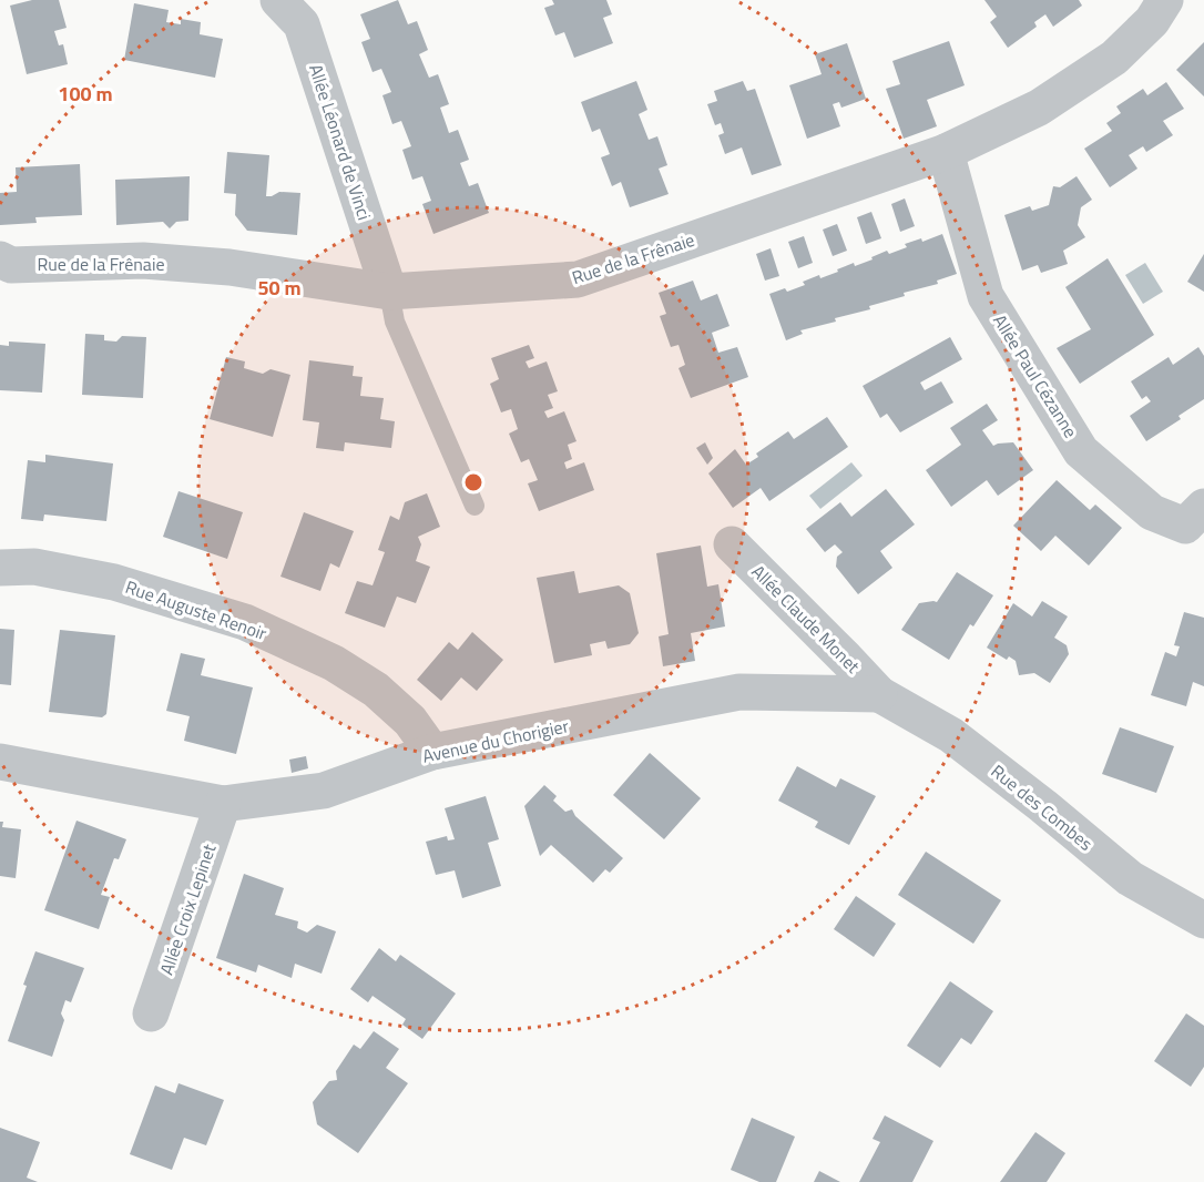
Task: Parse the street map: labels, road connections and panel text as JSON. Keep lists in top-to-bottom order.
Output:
{
  "streets": {
    "street": [
      "Allée Léonard de Vinci",
      "Rue de la Frênaie",
      "Allée Paul Cézanne",
      "Rue Auguste Renoir",
      "Allée Claude Monet",
      "Avenue du Chorigier",
      "Rue des Combes",
      "Allée Croix Lepinet"
    ]
  },
  "crossings": [
    ["Allée Léonard de Vinci", "Rue de la Frênaie"],
    ["Rue de la Frênaie", "Allée Paul Cézanne"],
    ["Rue Auguste Renoir", "Avenue du Chorigier"],
    ["Allée Claude Monet", "Avenue du Chorigier"],
    ["Allée Claude Monet", "Rue des Combes"],
    ["Avenue du Chorigier", "Rue des Combes"],
    ["Avenue du Chorigier", "Allée Croix Lepinet"]
  ],
  "rings": ["100 m", "50 m"]
}
